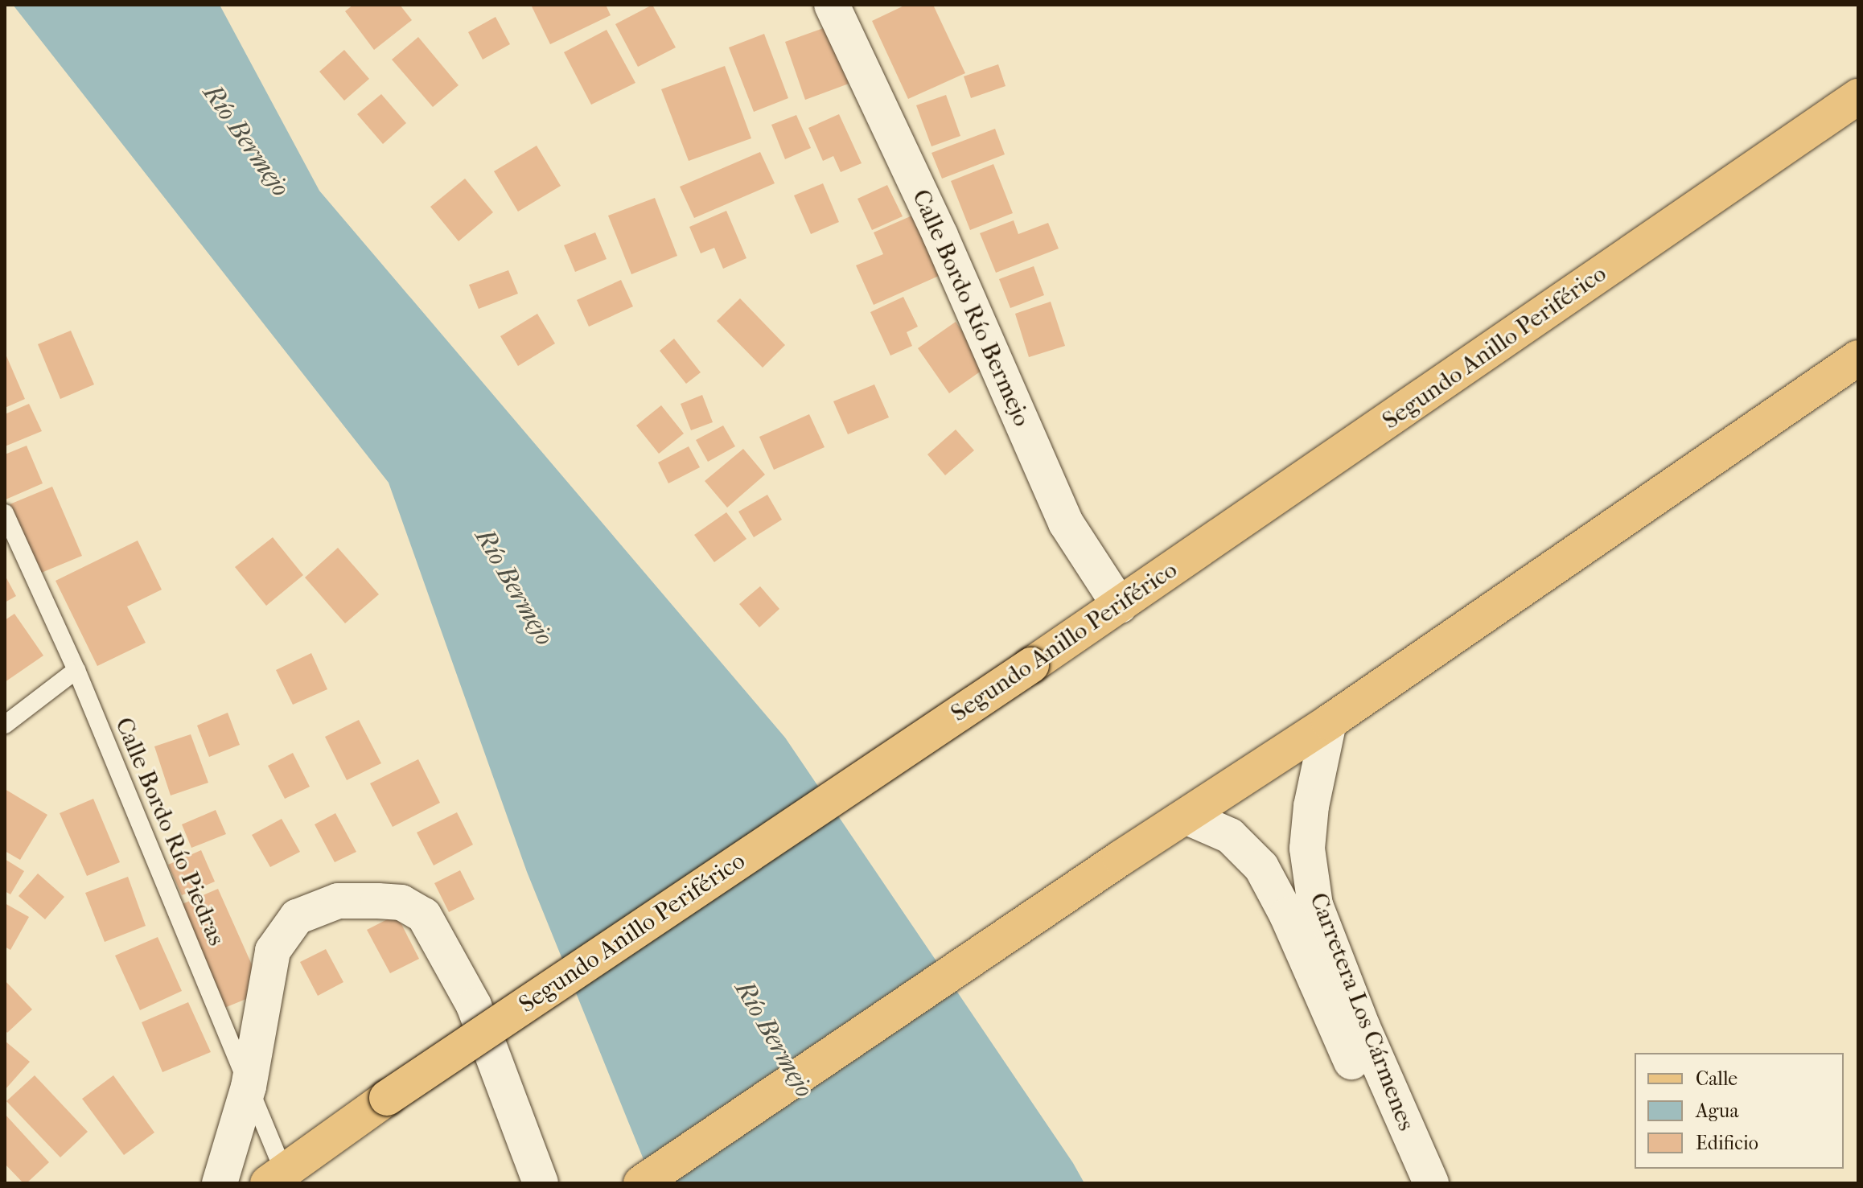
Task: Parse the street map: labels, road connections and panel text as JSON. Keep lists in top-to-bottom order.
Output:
{
  "streets": {
    "main road": ["Segundo Anillo Periférico"],
    "street": ["Calle Bordo Río Bermejo", "Carretera Los Cármenes"],
    "lane": ["Calle Bordo Río Piedras"]
  },
  "crossings": [
    ["Calle Bordo Río Bermejo", "Segundo Anillo Periférico"],
    ["Segundo Anillo Periférico", "Calle Bordo Río Piedras"]
  ],
  "water": ["Río Bermejo"],
  "legend": ["Calle", "Agua", "Edificio"]
}
